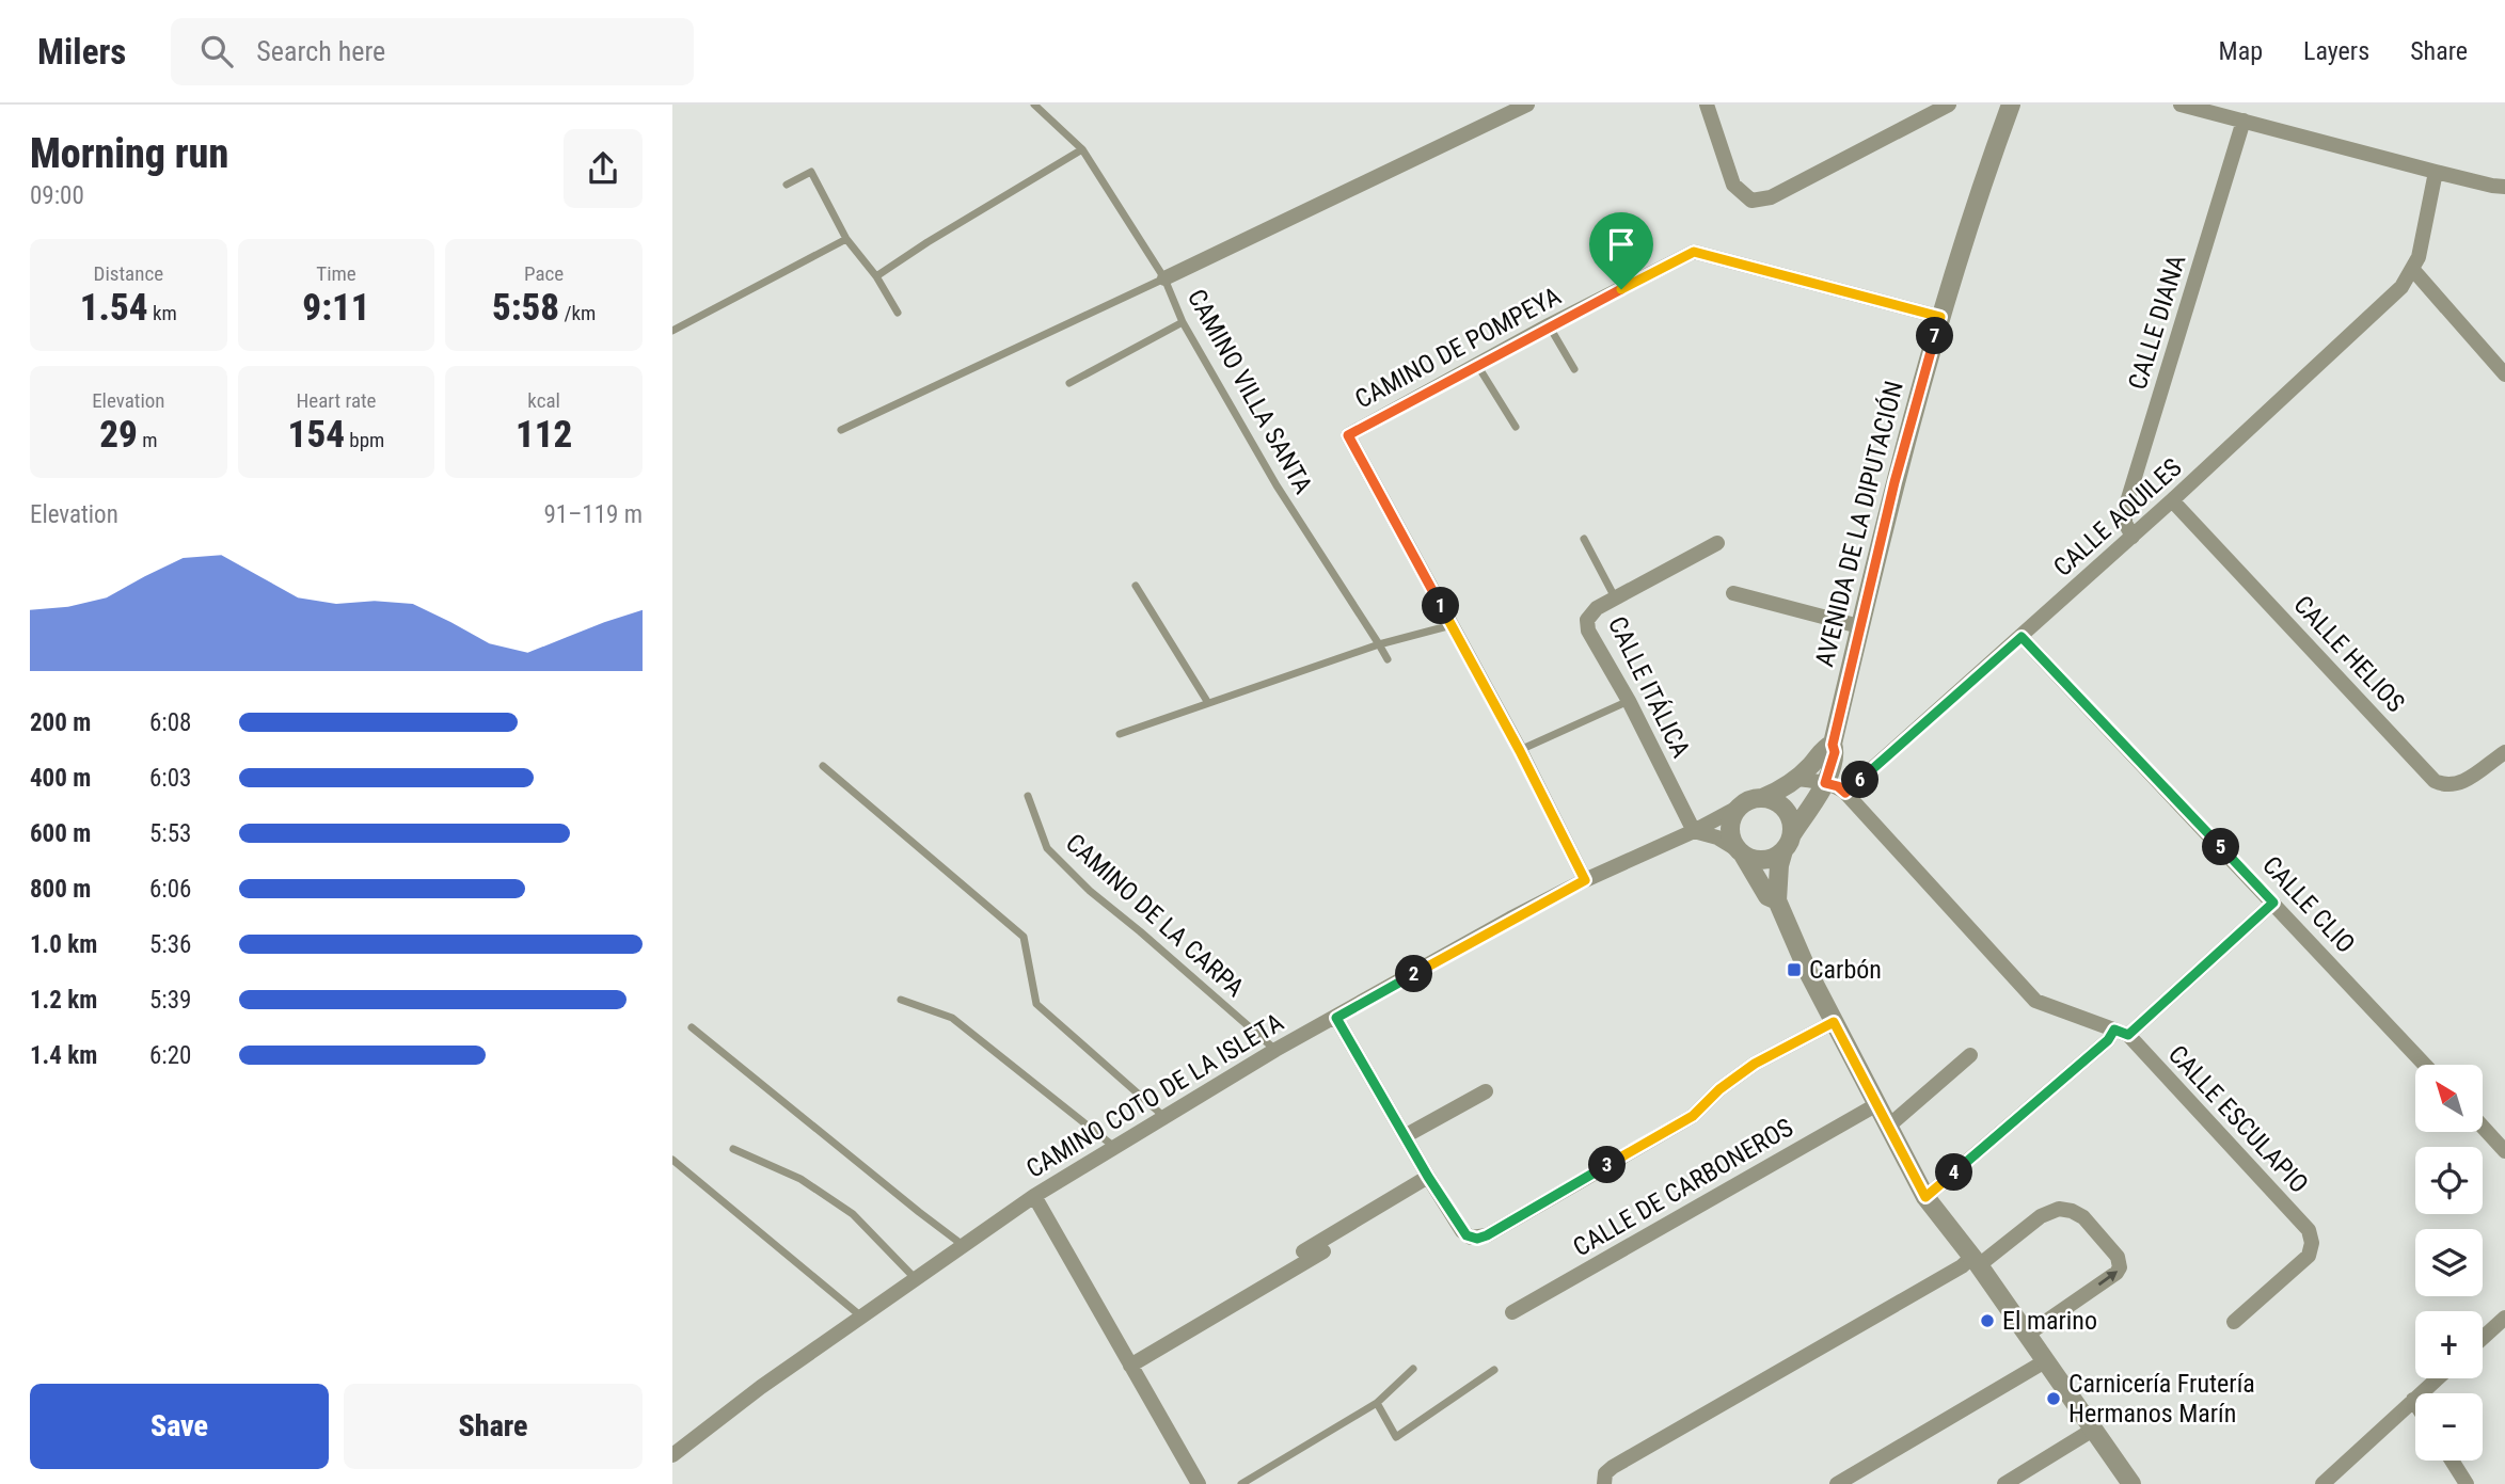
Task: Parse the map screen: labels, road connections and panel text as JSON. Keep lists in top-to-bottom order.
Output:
{
  "streets": {
    "street": [
      "CALLE DIANA",
      "CAMINO DE POMPEYA",
      "CALLE AQUILES",
      "AVENIDA DE LA DIPUTACIÓN",
      "CALLE HELIOS",
      "CALLE ITÁLICA",
      "CALLE CLIO",
      "CAMINO COTO DE LA ISLETA",
      "CALLE ESCULAPIO",
      "CALLE DE CARBONEROS"
    ],
    "lane": ["CAMINO VILLA SANTA", "CAMINO DE LA CARPA"]
  },
  "crossings": [
    ["CALLE DIANA", "CALLE AQUILES"],
    ["CAMINO DE POMPEYA", "AVENIDA DE LA DIPUTACIÓN"],
    ["CAMINO DE POMPEYA", "CAMINO COTO DE LA ISLETA"],
    ["CALLE AQUILES", "CALLE HELIOS"],
    ["CALLE AQUILES", "CALLE CLIO"],
    ["CALLE AQUILES", "CALLE ESCULAPIO"],
    ["AVENIDA DE LA DIPUTACIÓN", "CAMINO COTO DE LA ISLETA"],
    ["AVENIDA DE LA DIPUTACIÓN", "CALLE ESCULAPIO"],
    ["AVENIDA DE LA DIPUTACIÓN", "CALLE DE CARBONEROS"],
    ["CALLE ITÁLICA", "CAMINO COTO DE LA ISLETA"],
    ["CAMINO DE LA CARPA", "CAMINO COTO DE LA ISLETA"]
  ],
  "places": {
    "transit": ["Carbón"],
    "other": ["El marino", "Carnicería Frutería Hermanos Marín"]
  },
  "north": "top left",
  "page": {
    "header": "Milers",
    "search": "Search here",
    "nav": ["Map", "Layers", "Share"],
    "heading": ["Morning run", "09:00"],
    "stats": [
      ["Distance", "1.54 km"],
      ["Time", "9:11"],
      ["Pace", "5:58 /km"],
      ["Elevation", "29 m"],
      ["Heart rate", "154 bpm"],
      ["kcal", "112"]
    ],
    "pins": [
      "7",
      "1",
      "6",
      "5",
      "2",
      "3",
      "4"
    ],
    "chart": ["Elevation", "91–119 m"],
    "list": [
      {
        "name": "200 m",
        "note": "6:08"
      },
      {
        "name": "400 m",
        "note": "6:03"
      },
      {
        "name": "600 m",
        "note": "5:53"
      },
      {
        "name": "800 m",
        "note": "6:06"
      },
      {
        "name": "1.0 km",
        "note": "5:36"
      },
      {
        "name": "1.2 km",
        "note": "5:39"
      },
      {
        "name": "1.4 km",
        "note": "6:20"
      }
    ],
    "map_buttons": ["+", "−"],
    "buttons": ["Save", "Share"]
  }
}
